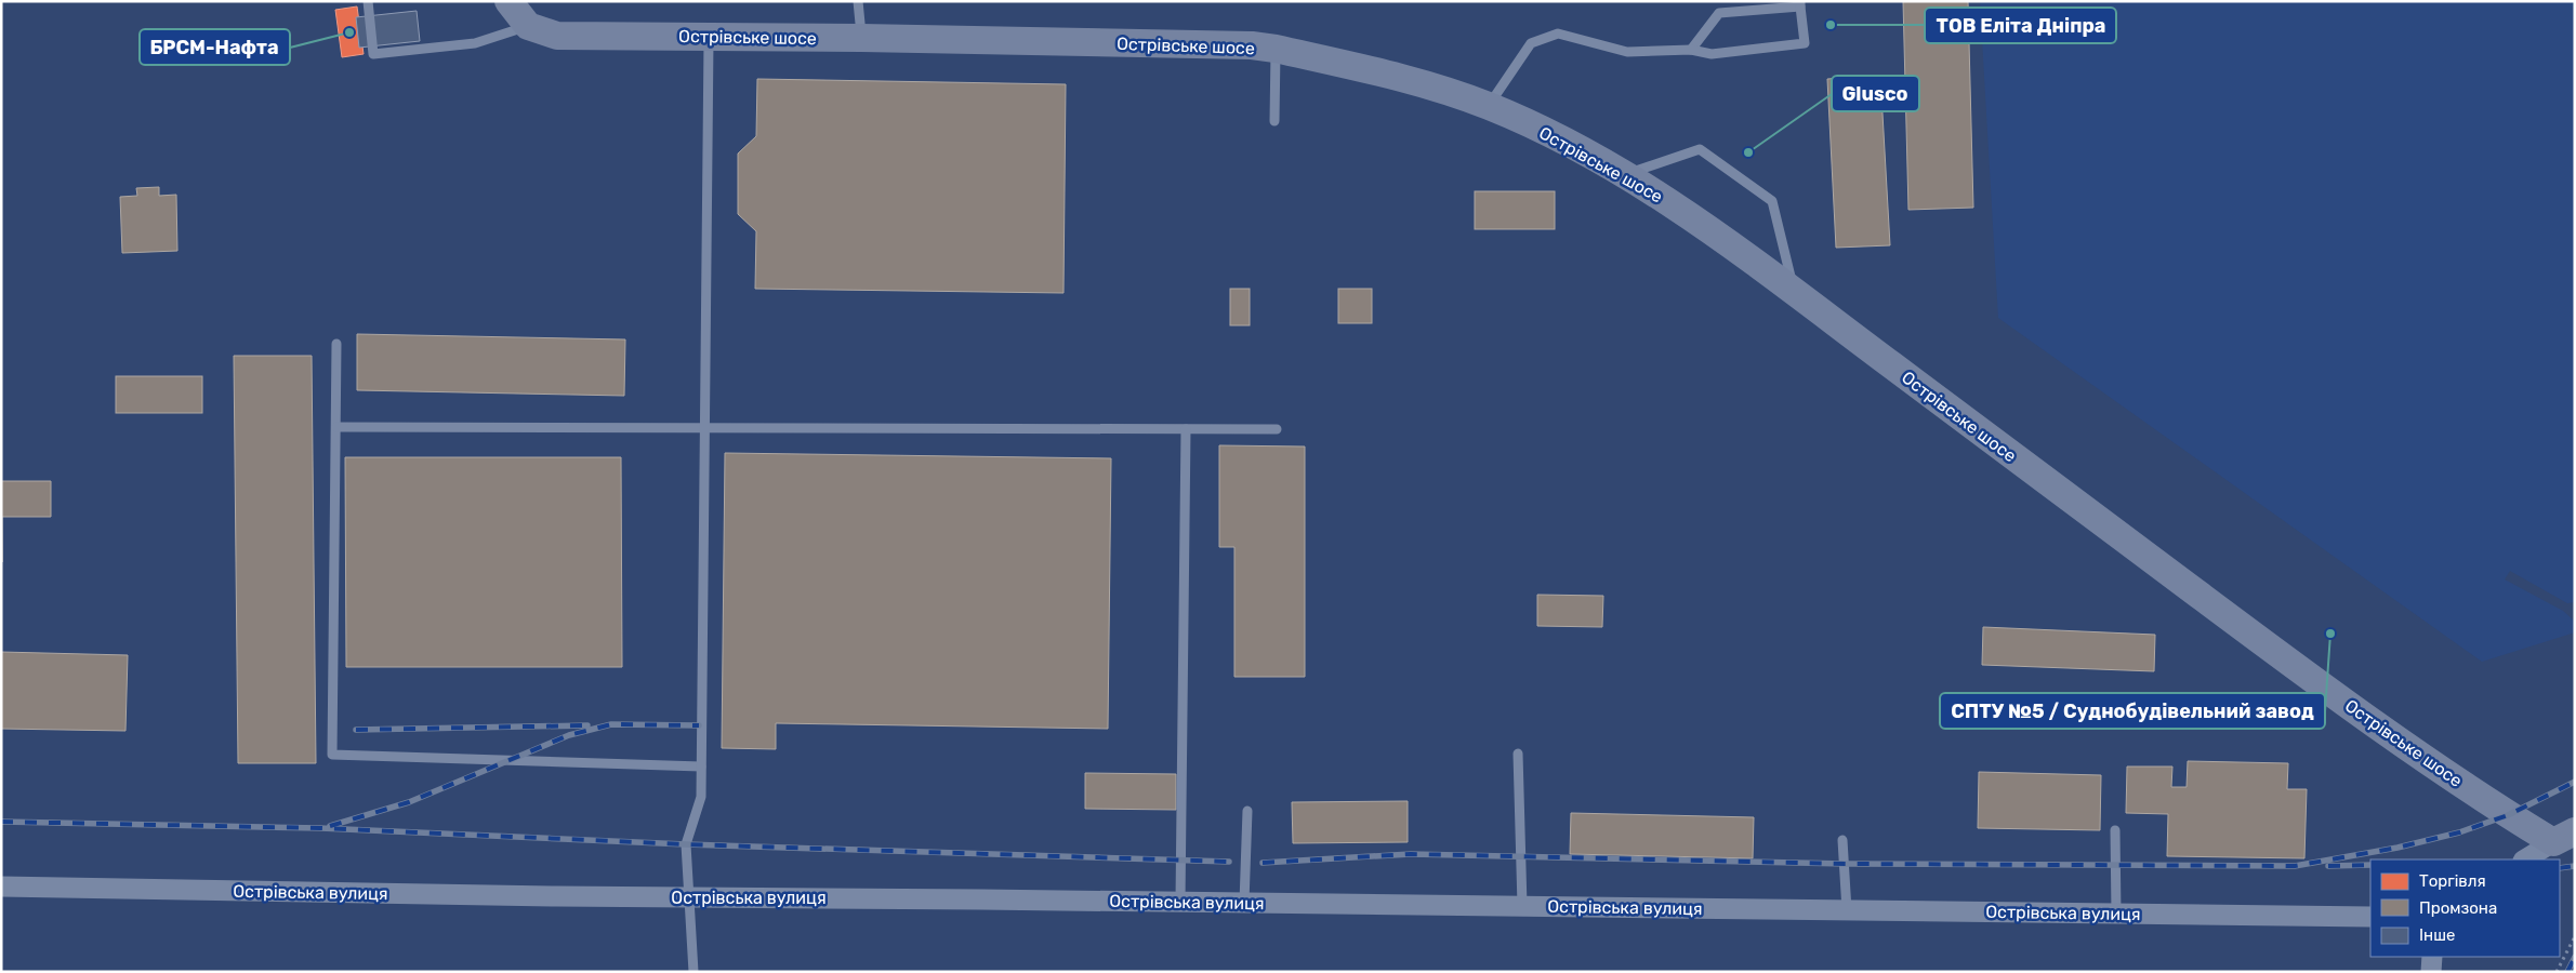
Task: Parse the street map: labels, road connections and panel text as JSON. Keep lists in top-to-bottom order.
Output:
{
  "streets": {
    "street": ["Острівське шосе", "Острівська вулиця"]
  },
  "places": [
    "ТОВ Еліта Дніпра",
    "БРСМ-Нафта",
    "Glusco",
    "СПТУ №5 / Суднобудівельний завод"
  ],
  "legend": ["Торгівля", "Промзона", "Інше"]
}
